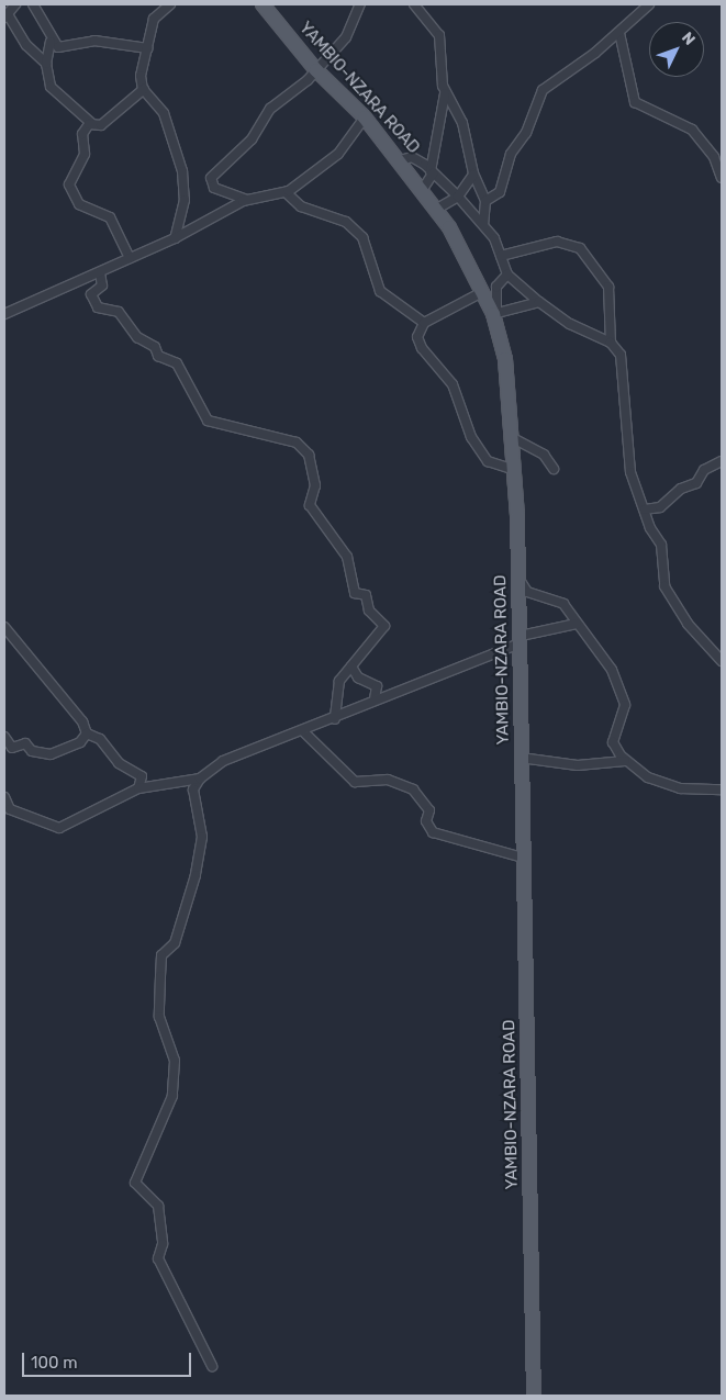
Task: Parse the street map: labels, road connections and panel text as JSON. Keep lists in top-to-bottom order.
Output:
{
  "streets": {
    "main road": ["YAMBIO-NZARA ROAD"]
  },
  "scale_bar": "100 m",
  "north": "top right"
}
